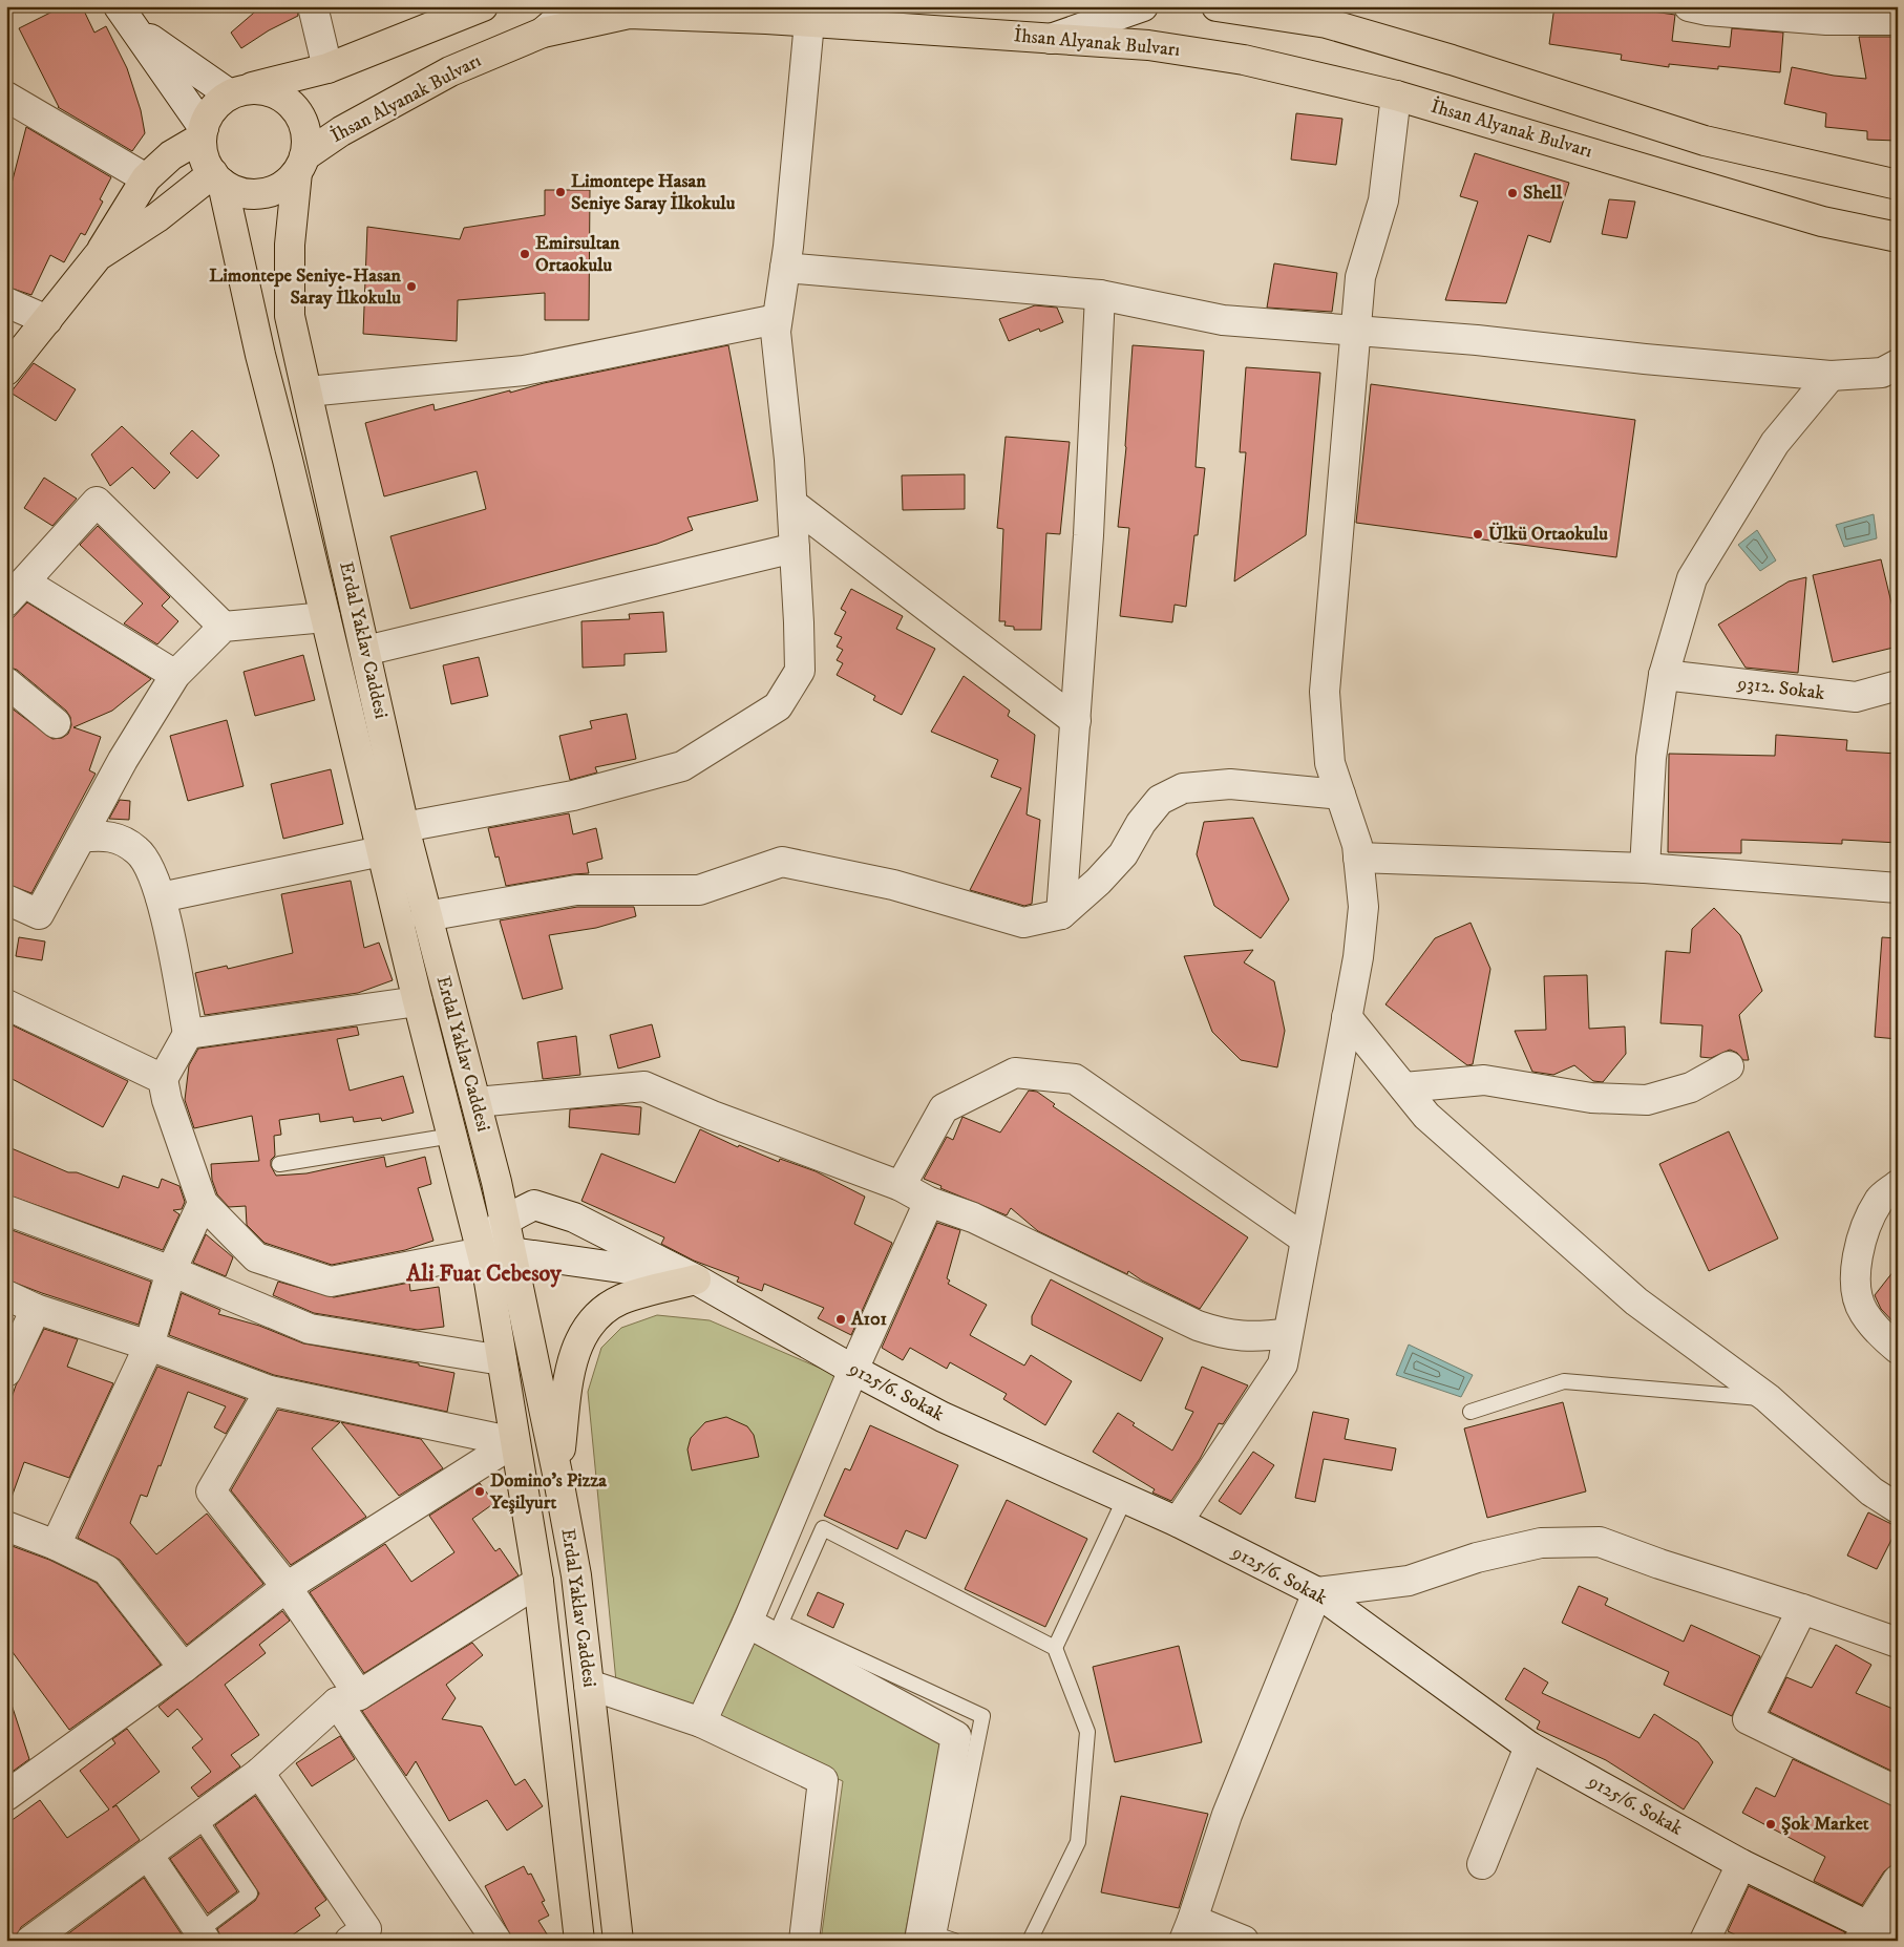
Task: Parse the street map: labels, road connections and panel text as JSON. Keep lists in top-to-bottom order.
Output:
{
  "streets": {
    "main road": ["İhsan Alyanak Bulvarı", "Erdal Yaklav Caddesi"],
    "street": ["9312. Sokak", "9125/6. Sokak"]
  },
  "crossings": [
    ["İhsan Alyanak Bulvarı", "Erdal Yaklav Caddesi"],
    ["Erdal Yaklav Caddesi", "9125/6. Sokak"]
  ],
  "districts": ["Ali Fuat Cebesoy"],
  "places": [
    "Limontepe Hasan Seniye Saray İlkokulu",
    "Shell",
    "Emirsultan Ortaokulu",
    "Limontepe Seniye-Hasan Saray İlkokulu",
    "Ülkü Ortaokulu",
    "A101",
    "Domino's Pizza Yeşilyurt",
    "Şok Market"
  ]
}
